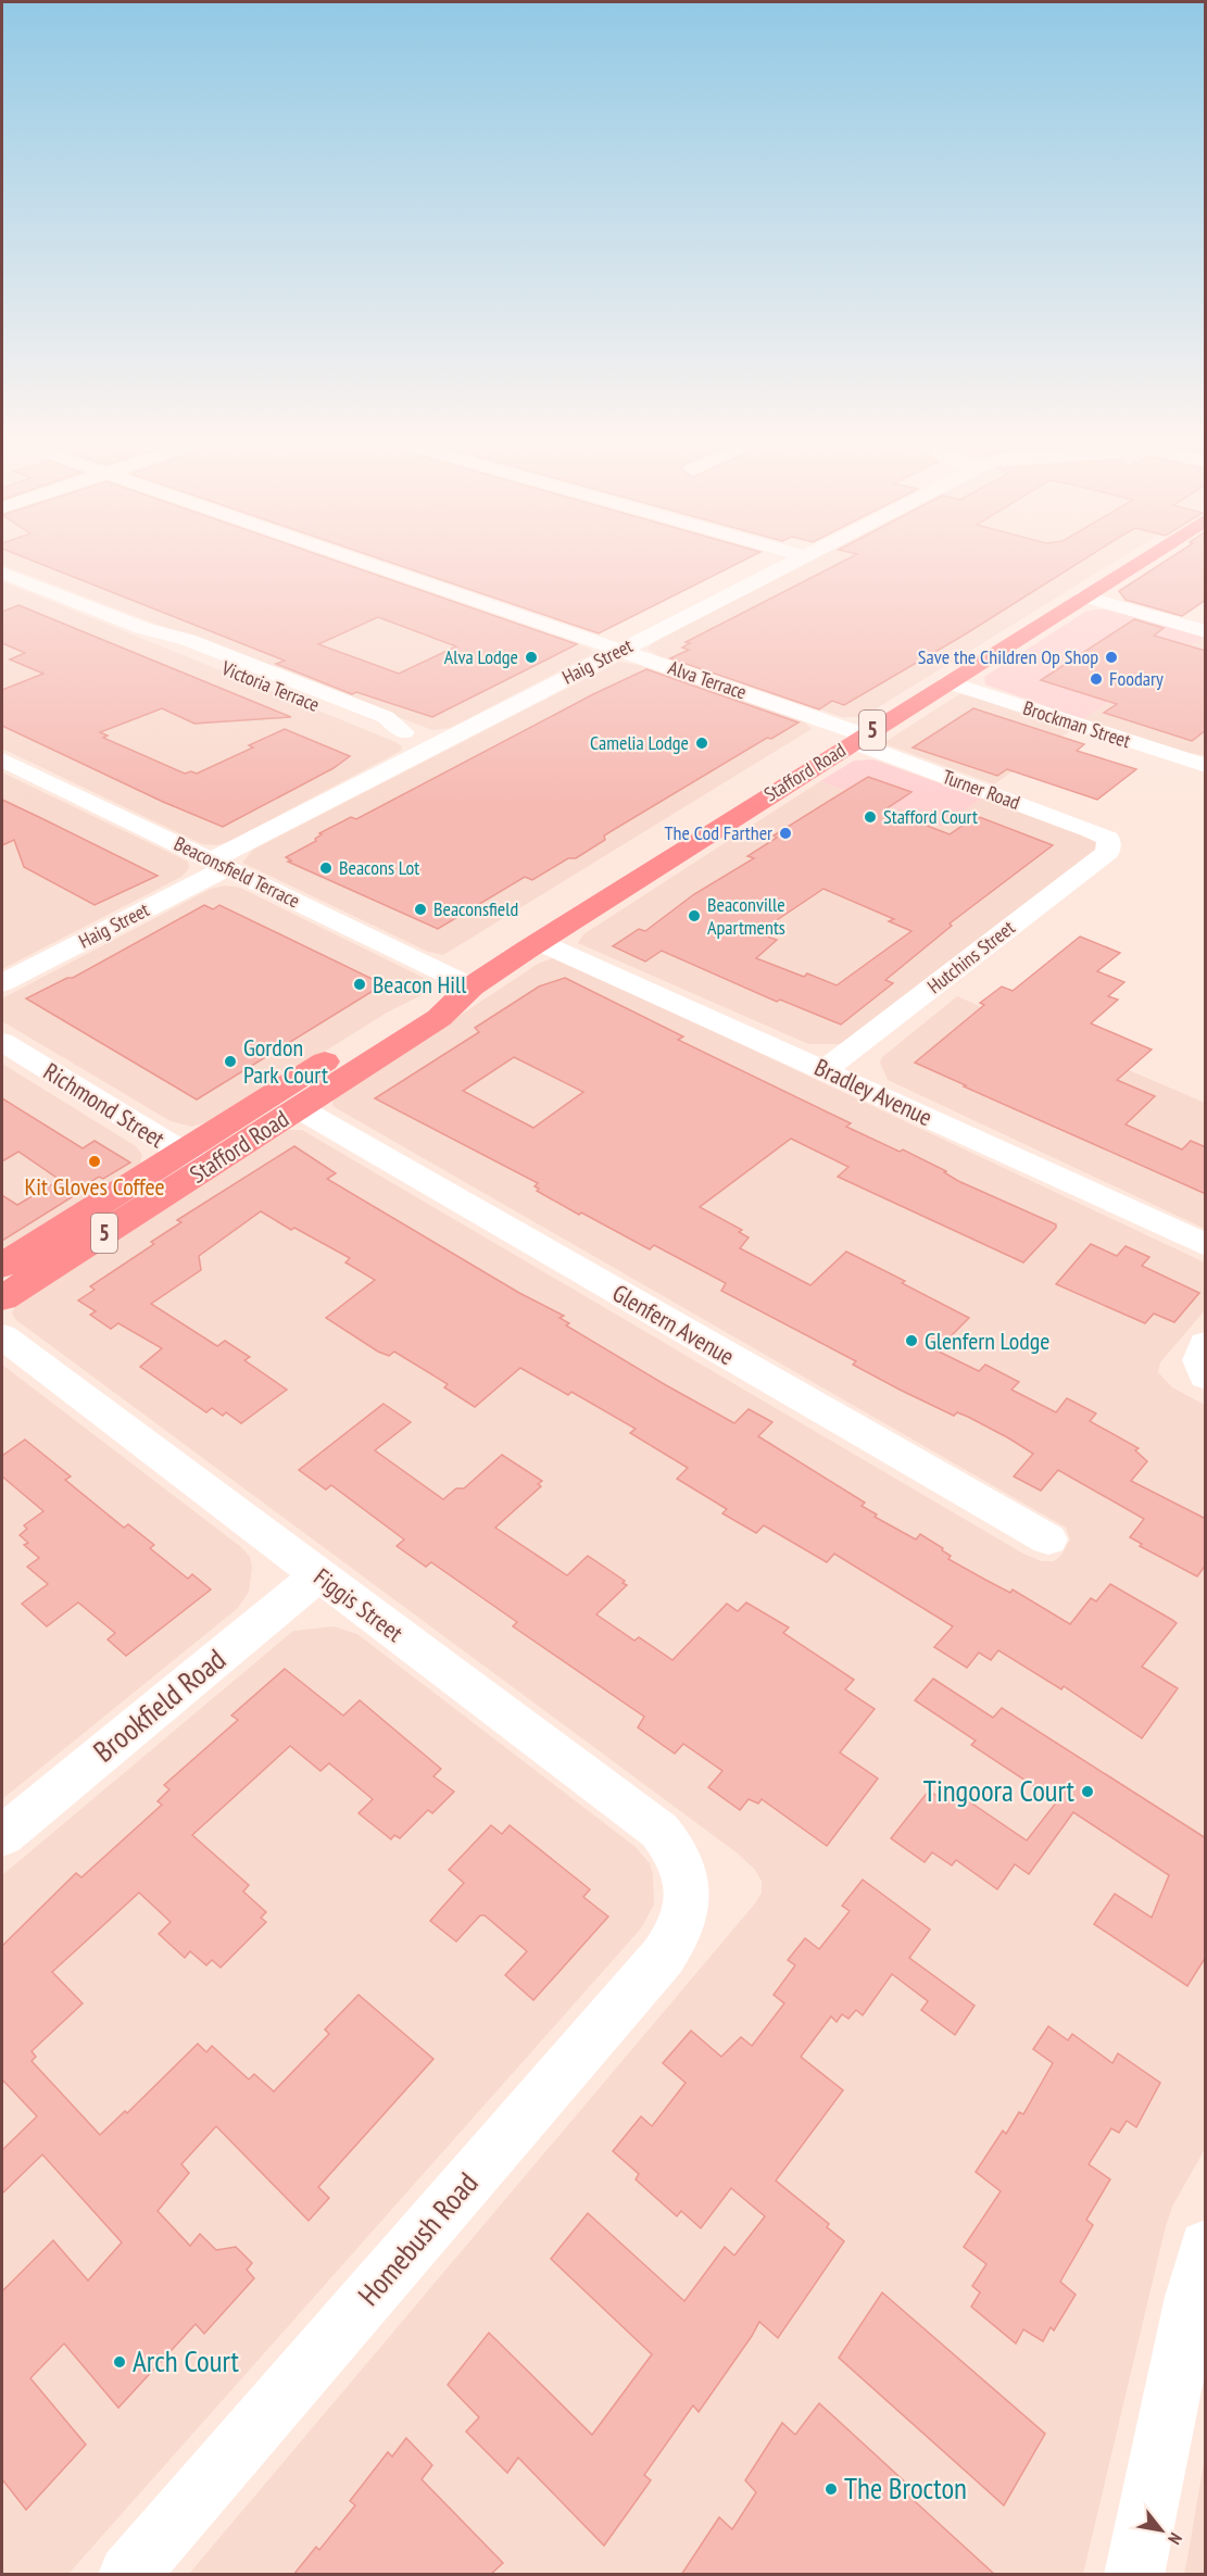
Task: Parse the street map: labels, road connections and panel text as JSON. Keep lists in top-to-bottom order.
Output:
{
  "streets": {
    "highway": ["5", "Stafford Road"],
    "street": [
      "Haig Street",
      "Alva Terrace",
      "Victoria Terrace",
      "Brockman Street",
      "Turner Road",
      "Beaconsfield Terrace",
      "Hutchins Street",
      "Bradley Avenue",
      "Richmond Street",
      "Glenfern Avenue",
      "Figgis Street",
      "Brookfield Road",
      "Homebush Road"
    ]
  },
  "crossings": [
    ["Haig Street", "Alva Terrace"],
    ["Haig Street", "Victoria Terrace"],
    ["Haig Street", "Beaconsfield Terrace"],
    ["Alva Terrace", "Stafford Road"],
    ["Alva Terrace", "Turner Road"],
    ["Brockman Street", "Stafford Road"],
    ["Stafford Road", "Turner Road"],
    ["Stafford Road", "Beaconsfield Terrace"],
    ["Stafford Road", "Bradley Avenue"],
    ["Stafford Road", "Richmond Street"],
    ["Stafford Road", "Glenfern Avenue"],
    ["Turner Road", "Hutchins Street"],
    ["Hutchins Street", "Bradley Avenue"],
    ["Figgis Street", "Brookfield Road"],
    ["Figgis Street", "Homebush Road"]
  ],
  "places": [
    "Alva Lodge",
    "Save the Children Op Shop",
    "Foodary",
    "Camelia Lodge",
    "Stafford Court",
    "The Cod Farther",
    "Beacons Lot",
    "Beaconsfield",
    "Beaconville Apartments",
    "Beacon Hill",
    "Gordon Park Court",
    "Kit Gloves Coffee",
    "Glenfern Lodge",
    "Tingoora Court",
    "Arch Court",
    "The Brocton"
  ],
  "north": "bottom right"
}
